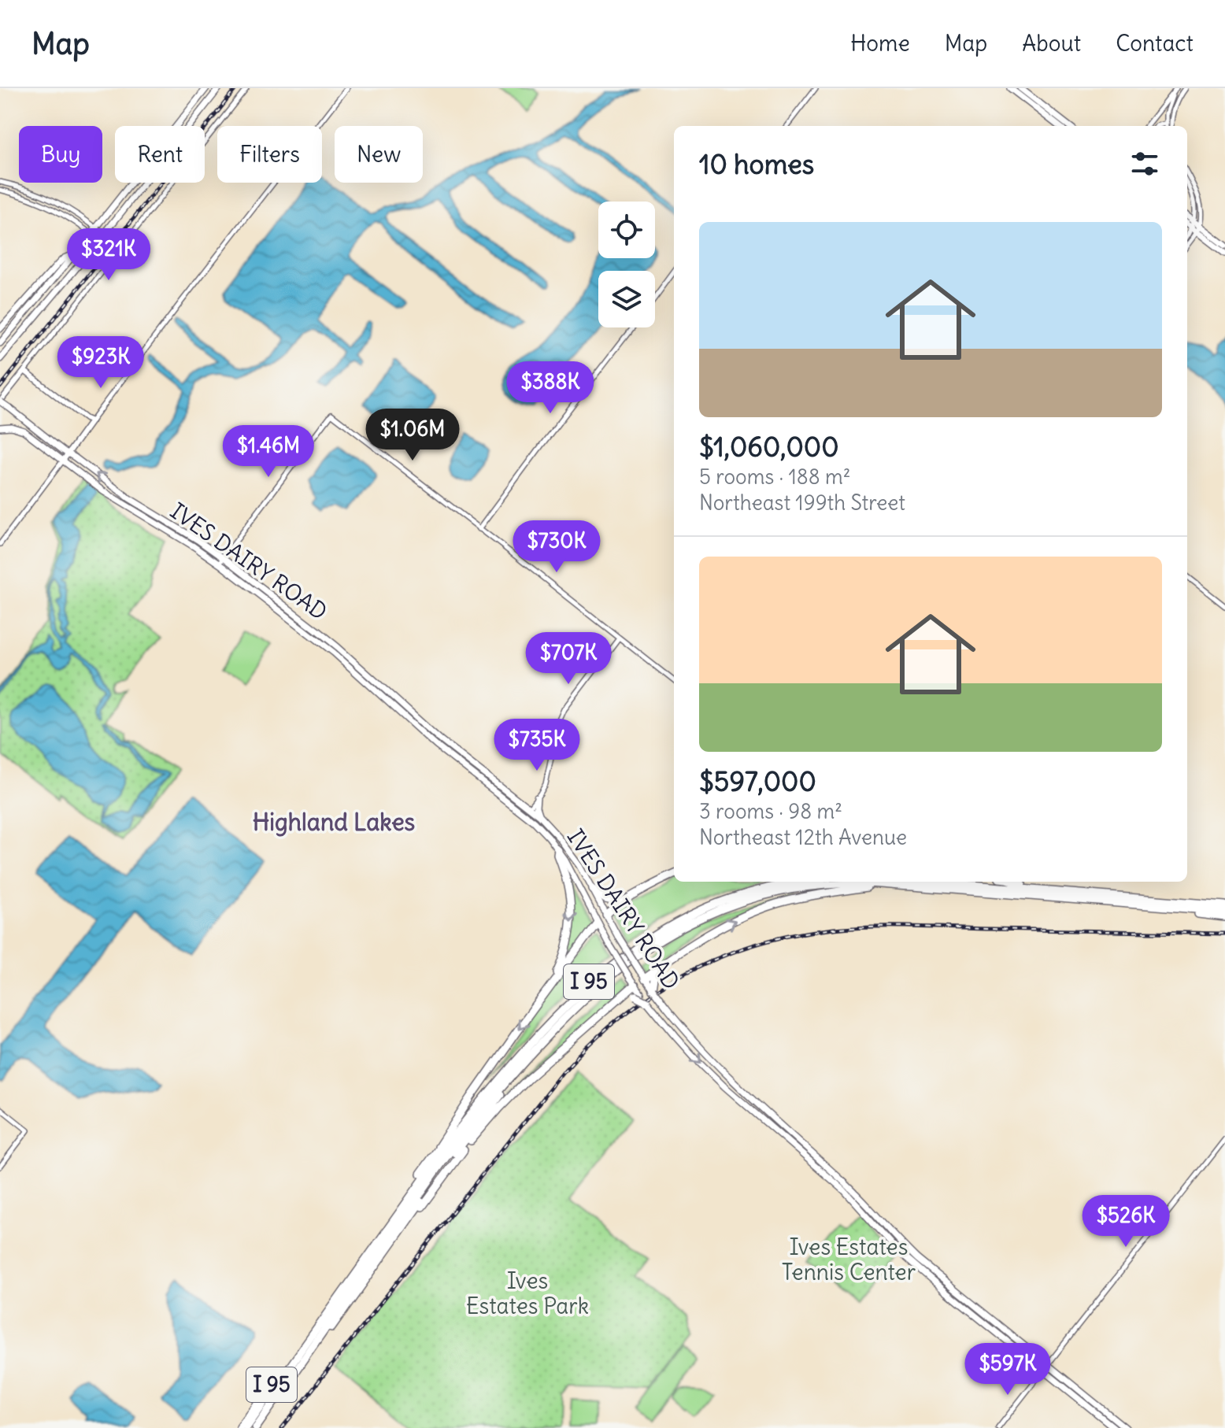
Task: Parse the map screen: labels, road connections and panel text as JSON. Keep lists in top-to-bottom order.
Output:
{
  "streets": {
    "highway": ["I 95"],
    "main road": ["IVES DAIRY ROAD"]
  },
  "districts": ["Highland Lakes"],
  "parks": ["Ives Estates Tennis Center", "Ives Estates Park"],
  "page": {
    "header": "Map",
    "nav": [
      "Home",
      "Map",
      "About",
      "Contact"
    ],
    "chip": [
      "Buy",
      "Rent",
      "Filters",
      "New"
    ],
    "heading": "10 homes",
    "list": [
      {
        "name": "$1,060,000",
        "note": "5 rooms · 188 m² · Northeast 199th Street"
      },
      {
        "name": "$597,000",
        "note": "3 rooms · 98 m² · Northeast 12th Avenue"
      }
    ],
    "price": [
      "$321K",
      "$923K",
      "$388K",
      "$1.06M",
      "$1.46M",
      "$730K",
      "$707K",
      "$735K",
      "$526K",
      "$597K"
    ]
  }
}
